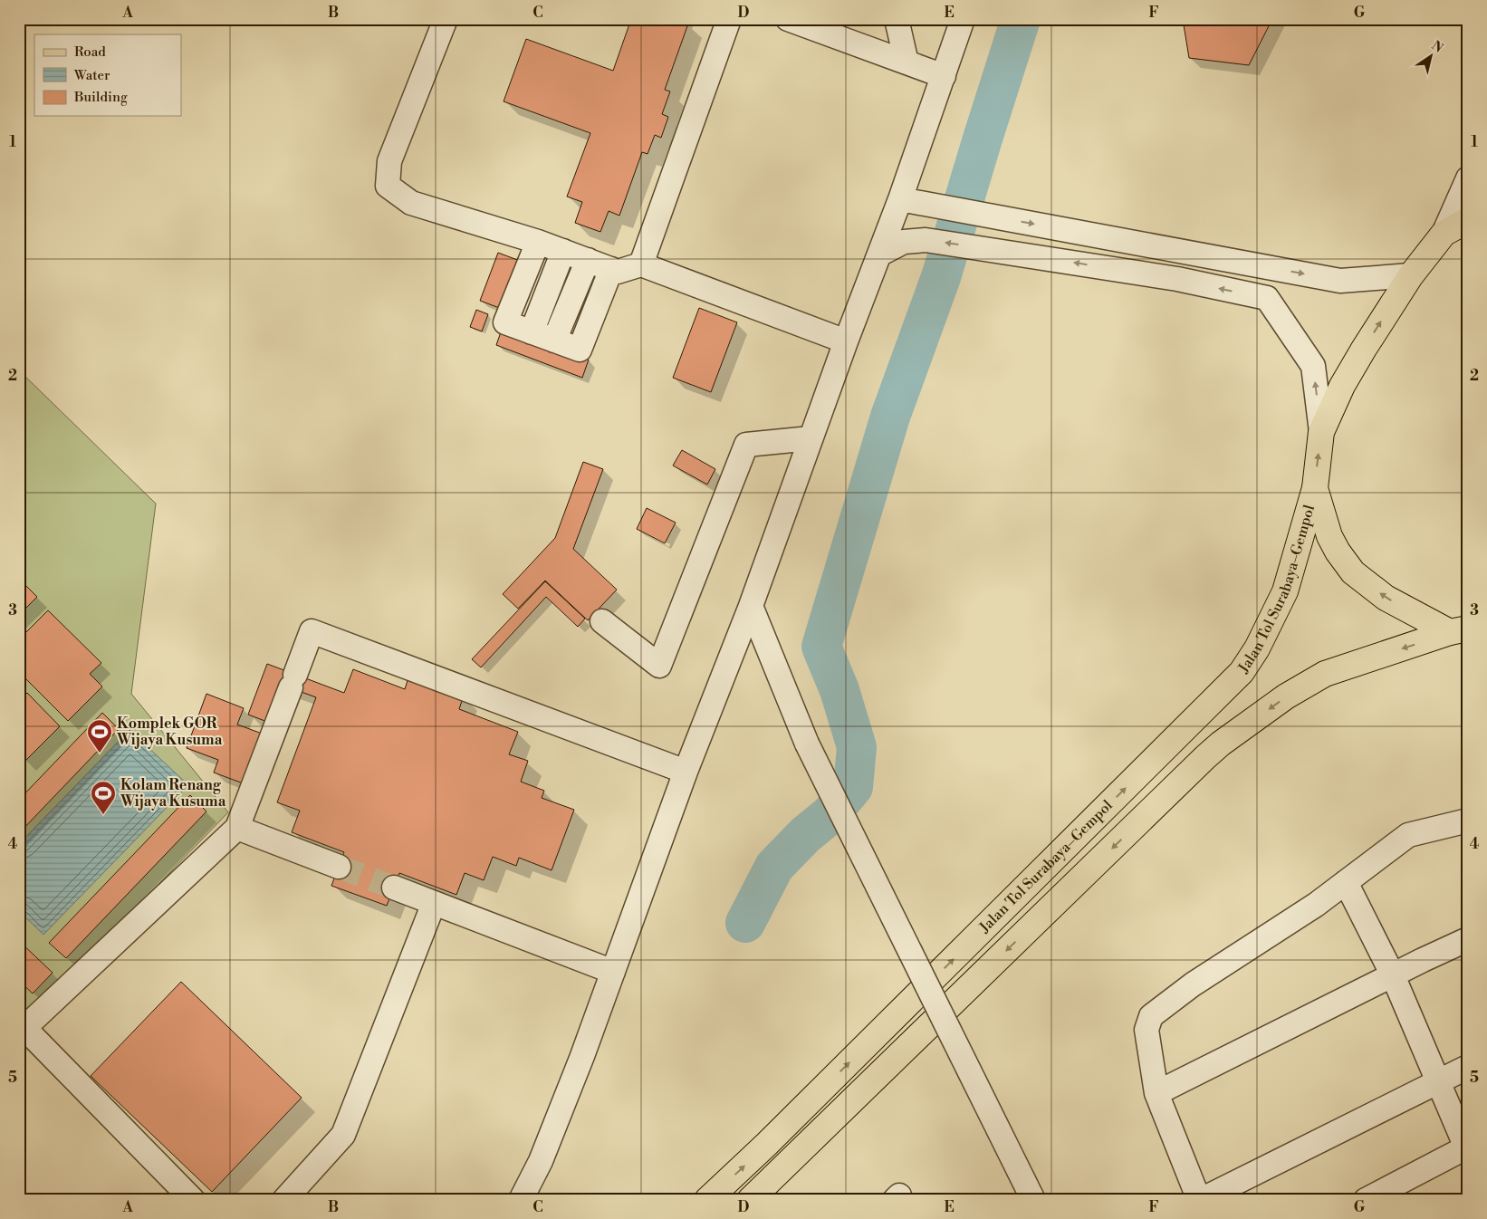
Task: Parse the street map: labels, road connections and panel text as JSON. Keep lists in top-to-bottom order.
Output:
{
  "streets": {
    "main road": ["Jalan Tol Surabaya–Gempol"]
  },
  "places": {
    "sports": ["Komplek GOR Wijaya Kusuma", "Kolam Renang Wijaya Kusuma"]
  },
  "legend": ["Road", "Water", "Building"],
  "north": "top right",
  "grid": {
    "columns": [
      "A",
      "B",
      "C",
      "D",
      "E",
      "F",
      "G"
    ],
    "rows": [
      "1",
      "2",
      "3",
      "4",
      "5"
    ]
  }
}
